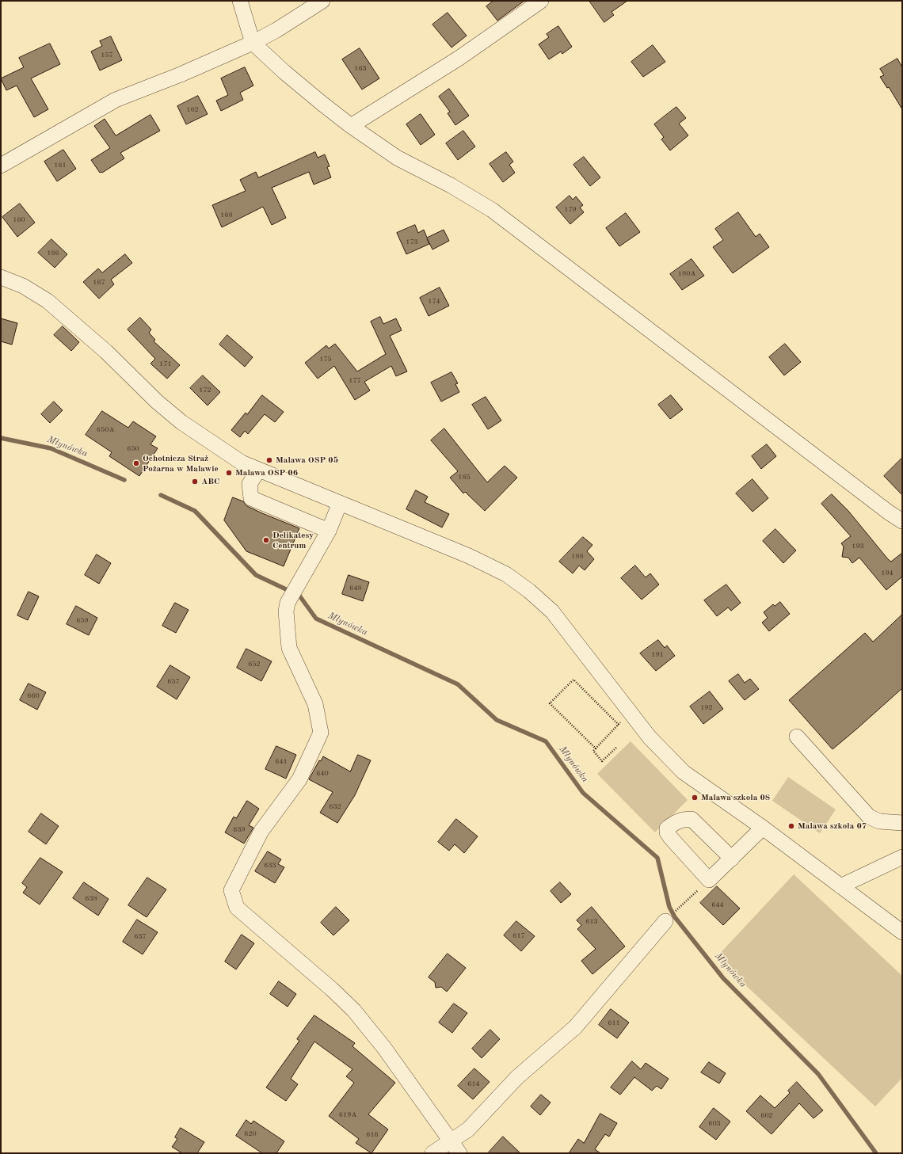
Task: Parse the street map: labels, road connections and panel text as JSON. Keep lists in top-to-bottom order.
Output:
{
  "water": ["Młynówka"],
  "places": [
    "Malawa OSP 05",
    "Ochotnicza Straż Pożarna w Malawie",
    "Malawa OSP 06",
    "ABC",
    "Delikatesy Centrum",
    "Malawa szkoła 08",
    "Malawa szkoła 07"
  ],
  "house_numbers": [
    "157",
    "163",
    "162",
    "161",
    "179",
    "168",
    "160",
    "173",
    "166",
    "180A",
    "167",
    "174",
    "175",
    "171",
    "177",
    "172",
    "650A",
    "650",
    "185",
    "193",
    "188",
    "194",
    "648",
    "659",
    "191",
    "652",
    "657",
    "660",
    "192",
    "641",
    "640",
    "632",
    "639",
    "633",
    "638",
    "644",
    "613",
    "617",
    "637",
    "611",
    "614",
    "619A",
    "602",
    "603",
    "620",
    "616"
  ]
}
